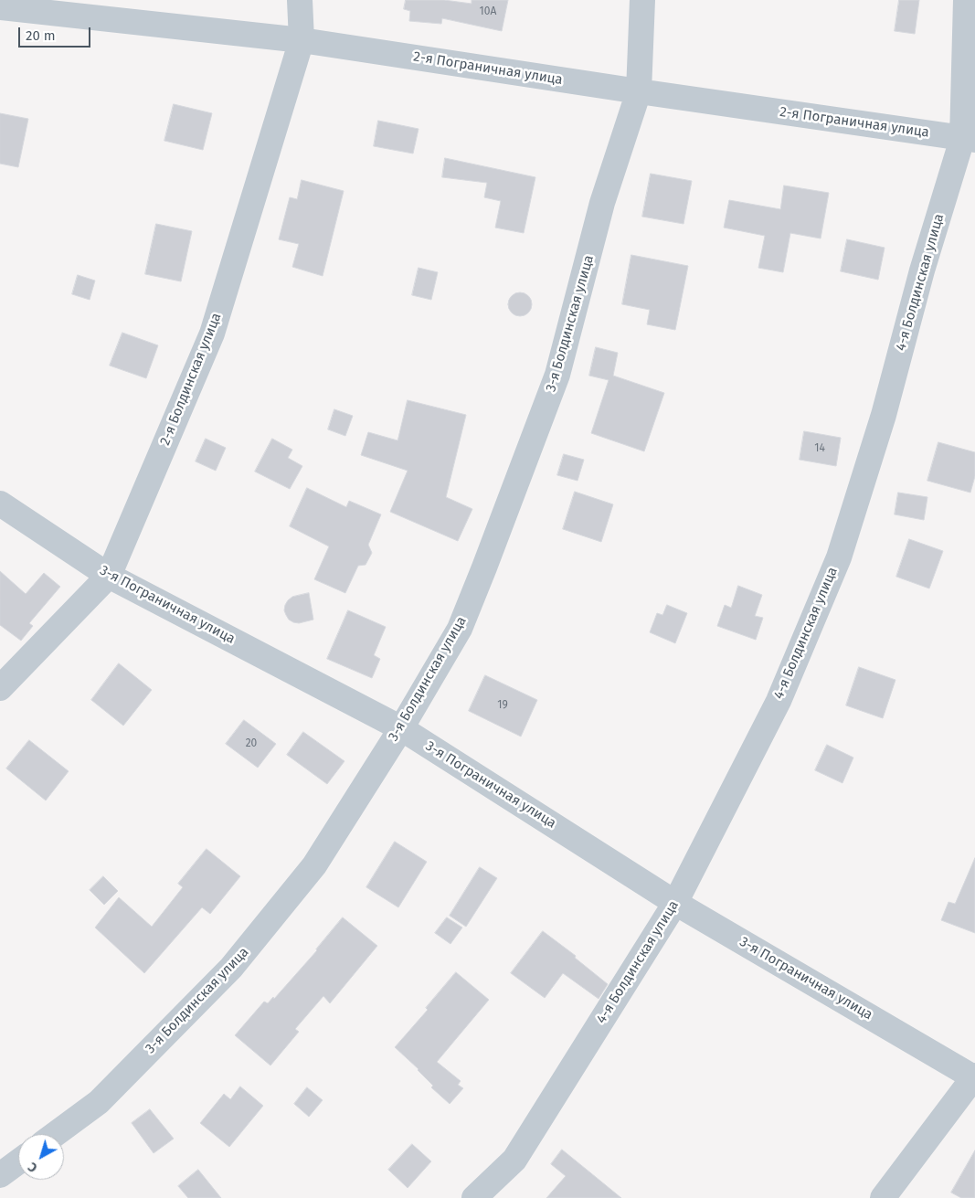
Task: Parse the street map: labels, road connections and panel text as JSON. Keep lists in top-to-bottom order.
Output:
{
  "streets": {
    "street": [
      "2-я Пограничная улица",
      "4-я Болдинская улица",
      "3-я Болдинская улица",
      "2-я Болдинская улица",
      "3-я Пограничная улица"
    ]
  },
  "crossings": [
    ["2-я Пограничная улица", "4-я Болдинская улица"],
    ["2-я Пограничная улица", "3-я Болдинская улица"],
    ["2-я Пограничная улица", "2-я Болдинская улица"],
    ["4-я Болдинская улица", "3-я Пограничная улица"],
    ["3-я Болдинская улица", "3-я Пограничная улица"],
    ["2-я Болдинская улица", "3-я Пограничная улица"]
  ],
  "house_numbers": [
    "10А",
    "14",
    "19",
    "20"
  ],
  "scale_bar": "20 m",
  "north": "bottom left"
}
